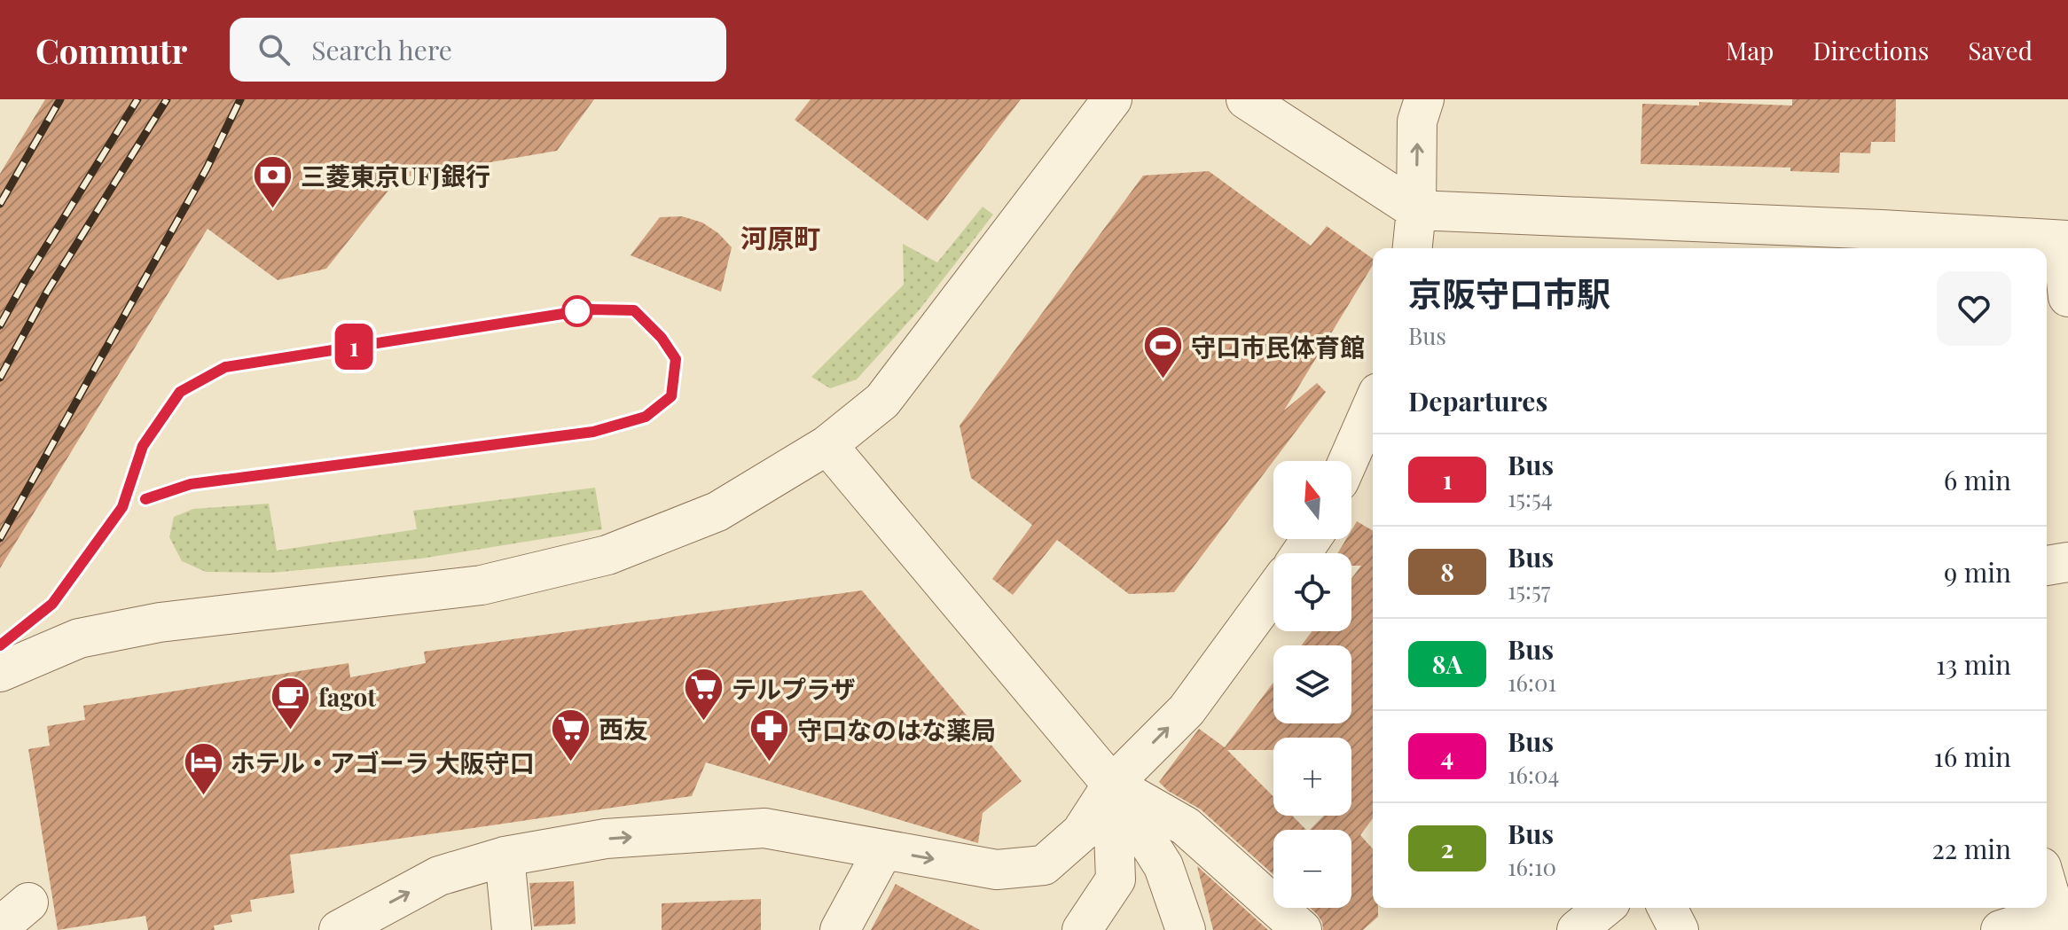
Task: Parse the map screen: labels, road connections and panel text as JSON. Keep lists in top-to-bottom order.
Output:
{
  "districts": ["河原町"],
  "places": {
    "bank": ["三菱東京UFJ銀行"],
    "sports": ["守口市民体育館"],
    "supermarket": ["テルプラザ", "西友"],
    "cafe": ["fagot"],
    "pharmacy": ["守口なのはな薬局"],
    "hotel": ["ホテル・アゴーラ 大阪守口"]
  },
  "lines": ["bus line 1"],
  "north": "top",
  "page": {
    "header": "Commutr",
    "search": "Search here",
    "nav": ["Map", "Directions", "Saved"],
    "on_map": "1",
    "heading": [
      ["京阪守口市駅", "Bus"],
      "Departures"
    ],
    "list": [
      {
        "mark": "1",
        "name": "Bus",
        "note": "15:54",
        "value": "6 min"
      },
      {
        "mark": "8",
        "name": "Bus",
        "note": "15:57",
        "value": "9 min"
      },
      {
        "mark": "8A",
        "name": "Bus",
        "note": "16:01",
        "value": "13 min"
      },
      {
        "mark": "4",
        "name": "Bus",
        "note": "16:04",
        "value": "16 min"
      },
      {
        "mark": "2",
        "name": "Bus",
        "note": "16:10",
        "value": "22 min"
      }
    ],
    "map_buttons": ["+", "−"]
  }
}
